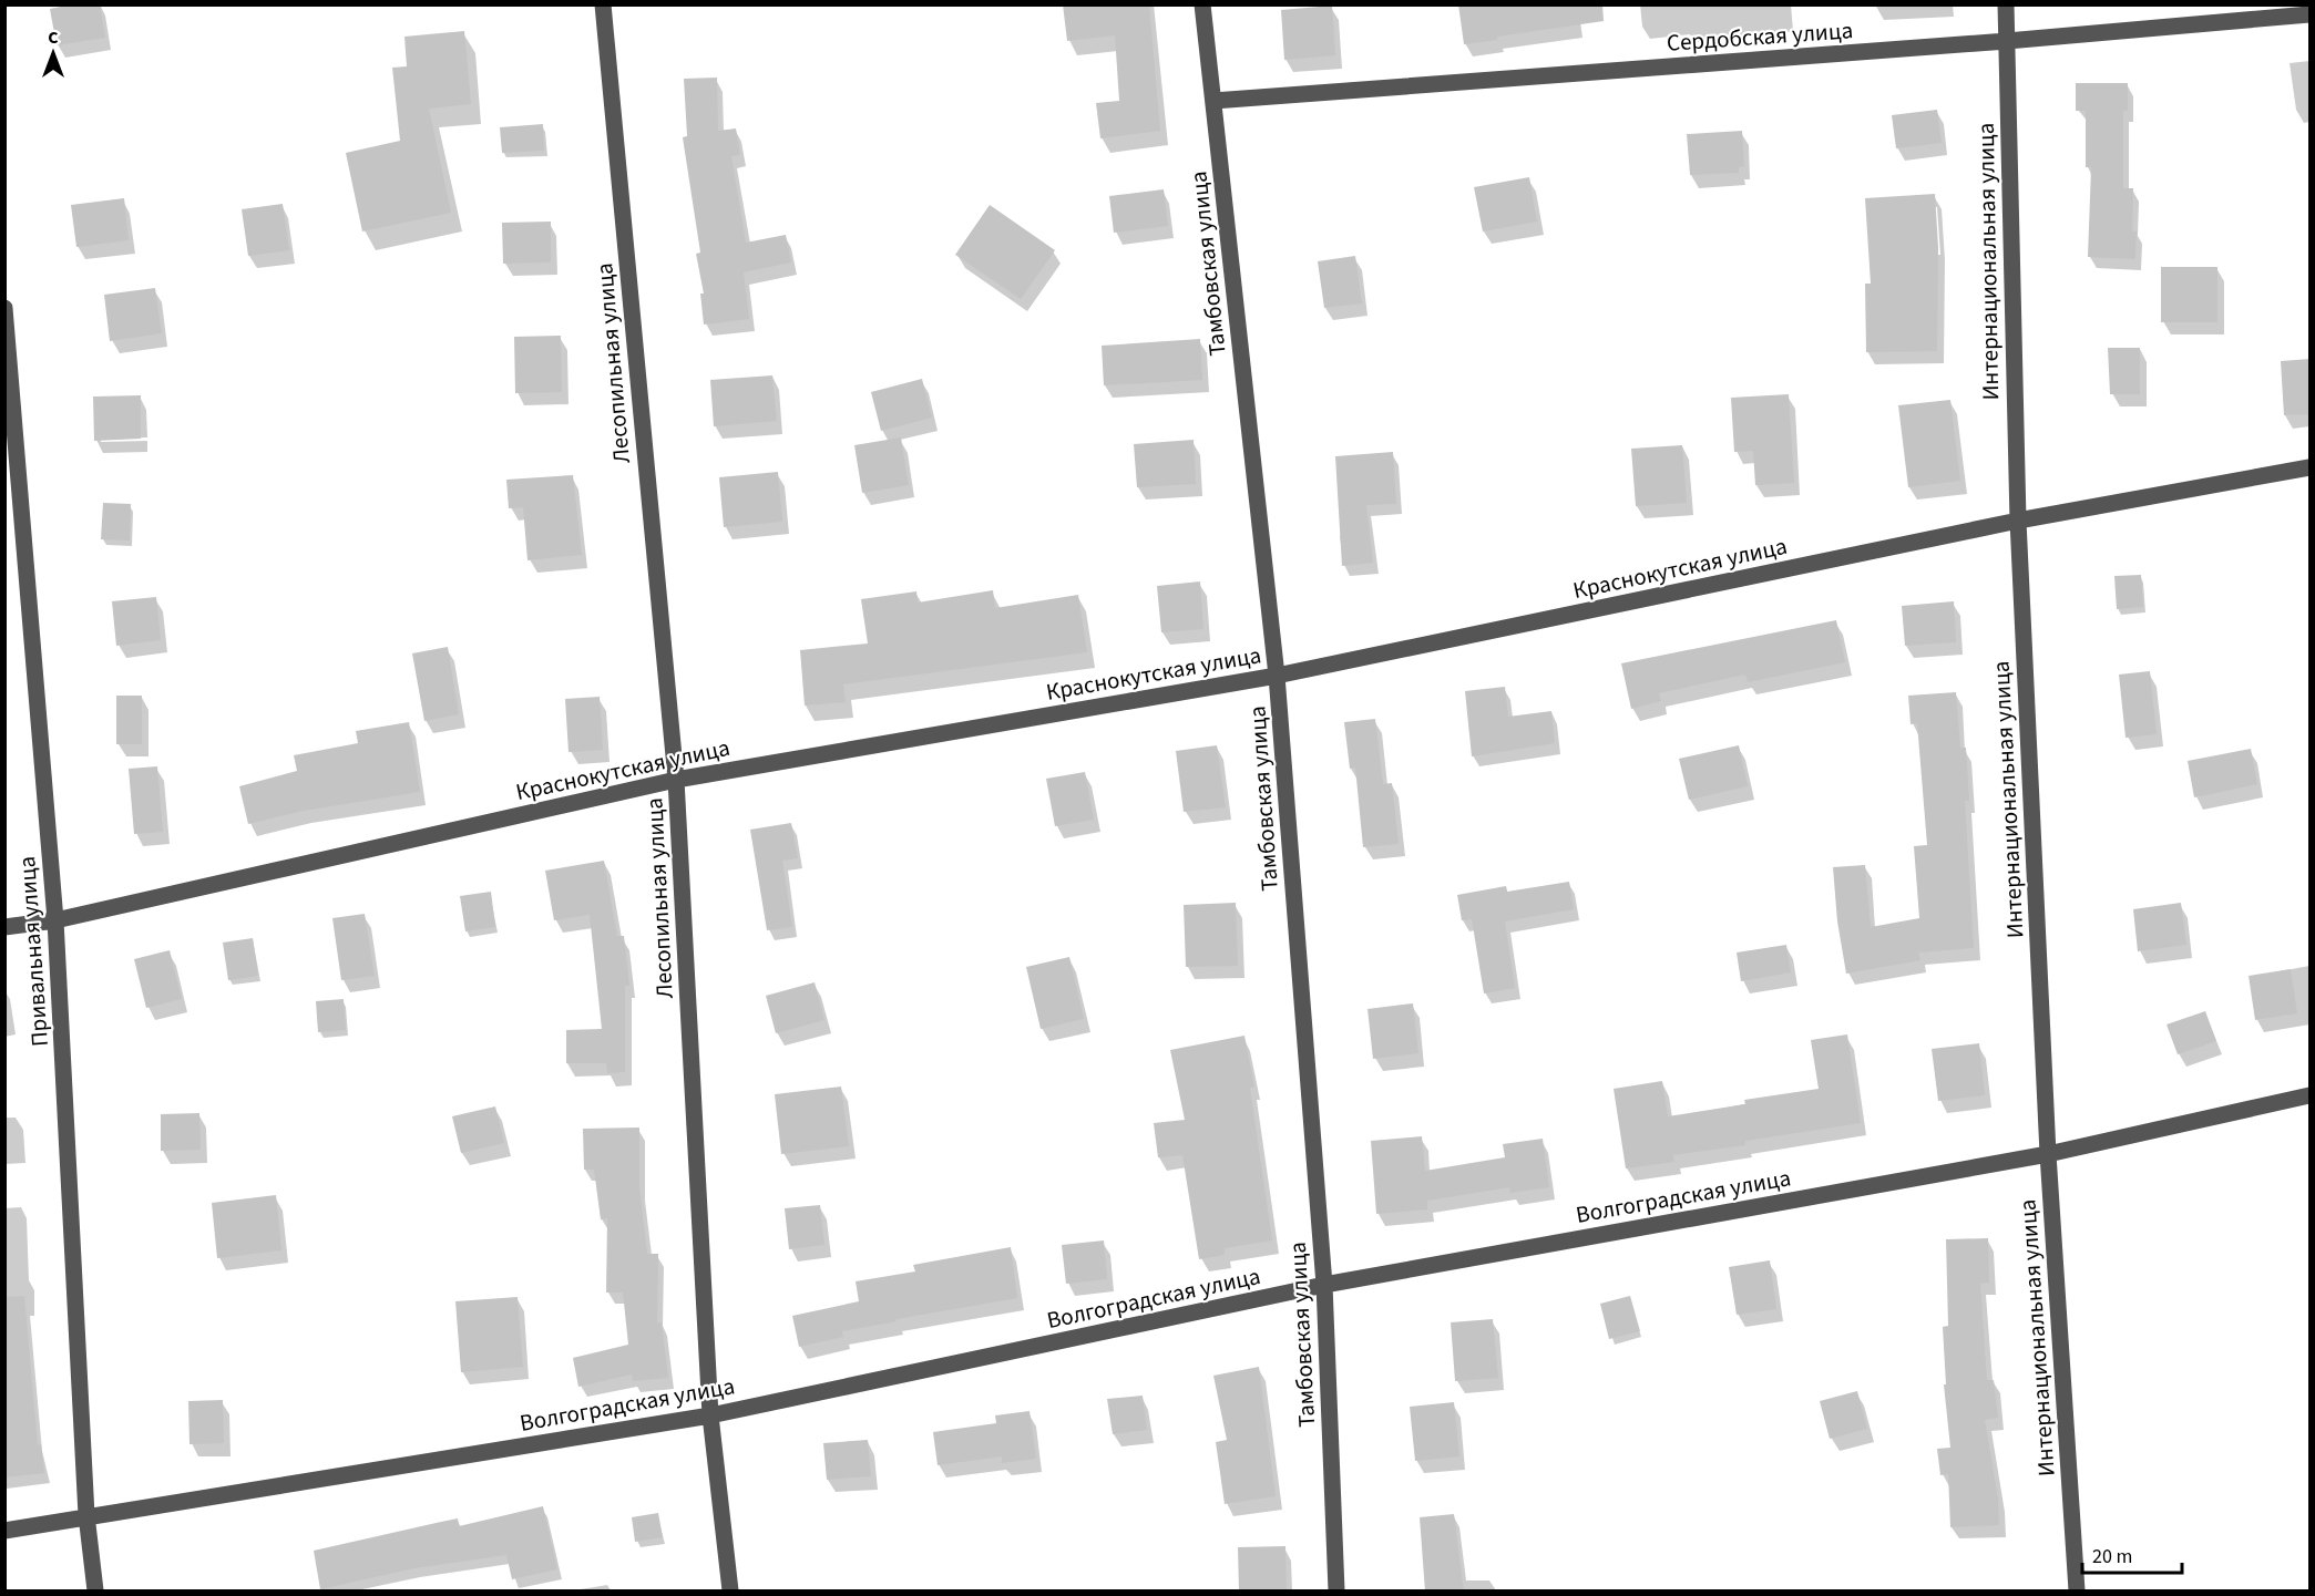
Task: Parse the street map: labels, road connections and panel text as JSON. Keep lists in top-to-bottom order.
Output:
{
  "streets": {
    "street": [
      "Сердобская улица",
      "Интернациональная улица",
      "Тамбовская улица",
      "Лесопильная улица",
      "Краснокутская улица",
      "Привальная улица",
      "Волгоградская улица"
    ]
  },
  "crossings": [
    ["Сердобская улица", "Интернациональная улица"],
    ["Сердобская улица", "Тамбовская улица"],
    ["Интернациональная улица", "Краснокутская улица"],
    ["Интернациональная улица", "Волгоградская улица"],
    ["Тамбовская улица", "Краснокутская улица"],
    ["Тамбовская улица", "Волгоградская улица"],
    ["Лесопильная улица", "Краснокутская улица"],
    ["Лесопильная улица", "Волгоградская улица"],
    ["Краснокутская улица", "Привальная улица"],
    ["Привальная улица", "Волгоградская улица"]
  ],
  "scale_bar": "20 m",
  "north": "top"
}
